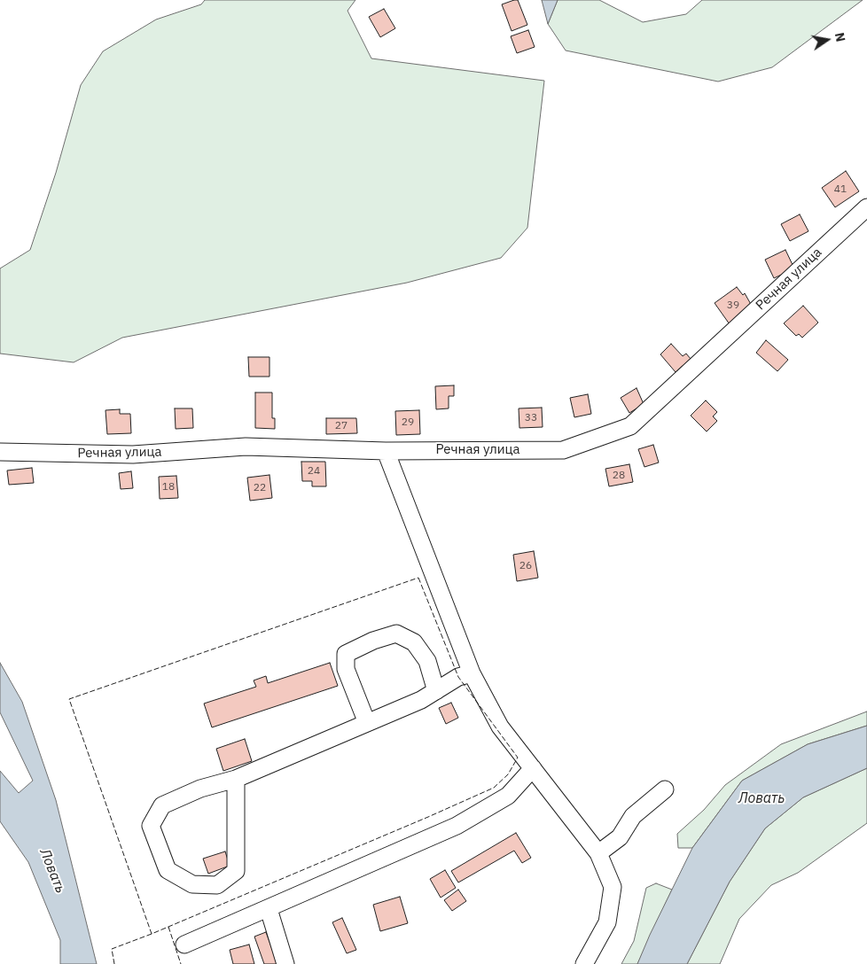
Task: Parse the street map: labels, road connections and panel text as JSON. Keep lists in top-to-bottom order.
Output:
{
  "streets": {
    "street": ["Речная улица"]
  },
  "water": ["Ловать"],
  "house_numbers": [
    "41",
    "39",
    "33",
    "29",
    "27",
    "24",
    "28",
    "18",
    "22",
    "26"
  ],
  "north": "right"
}
